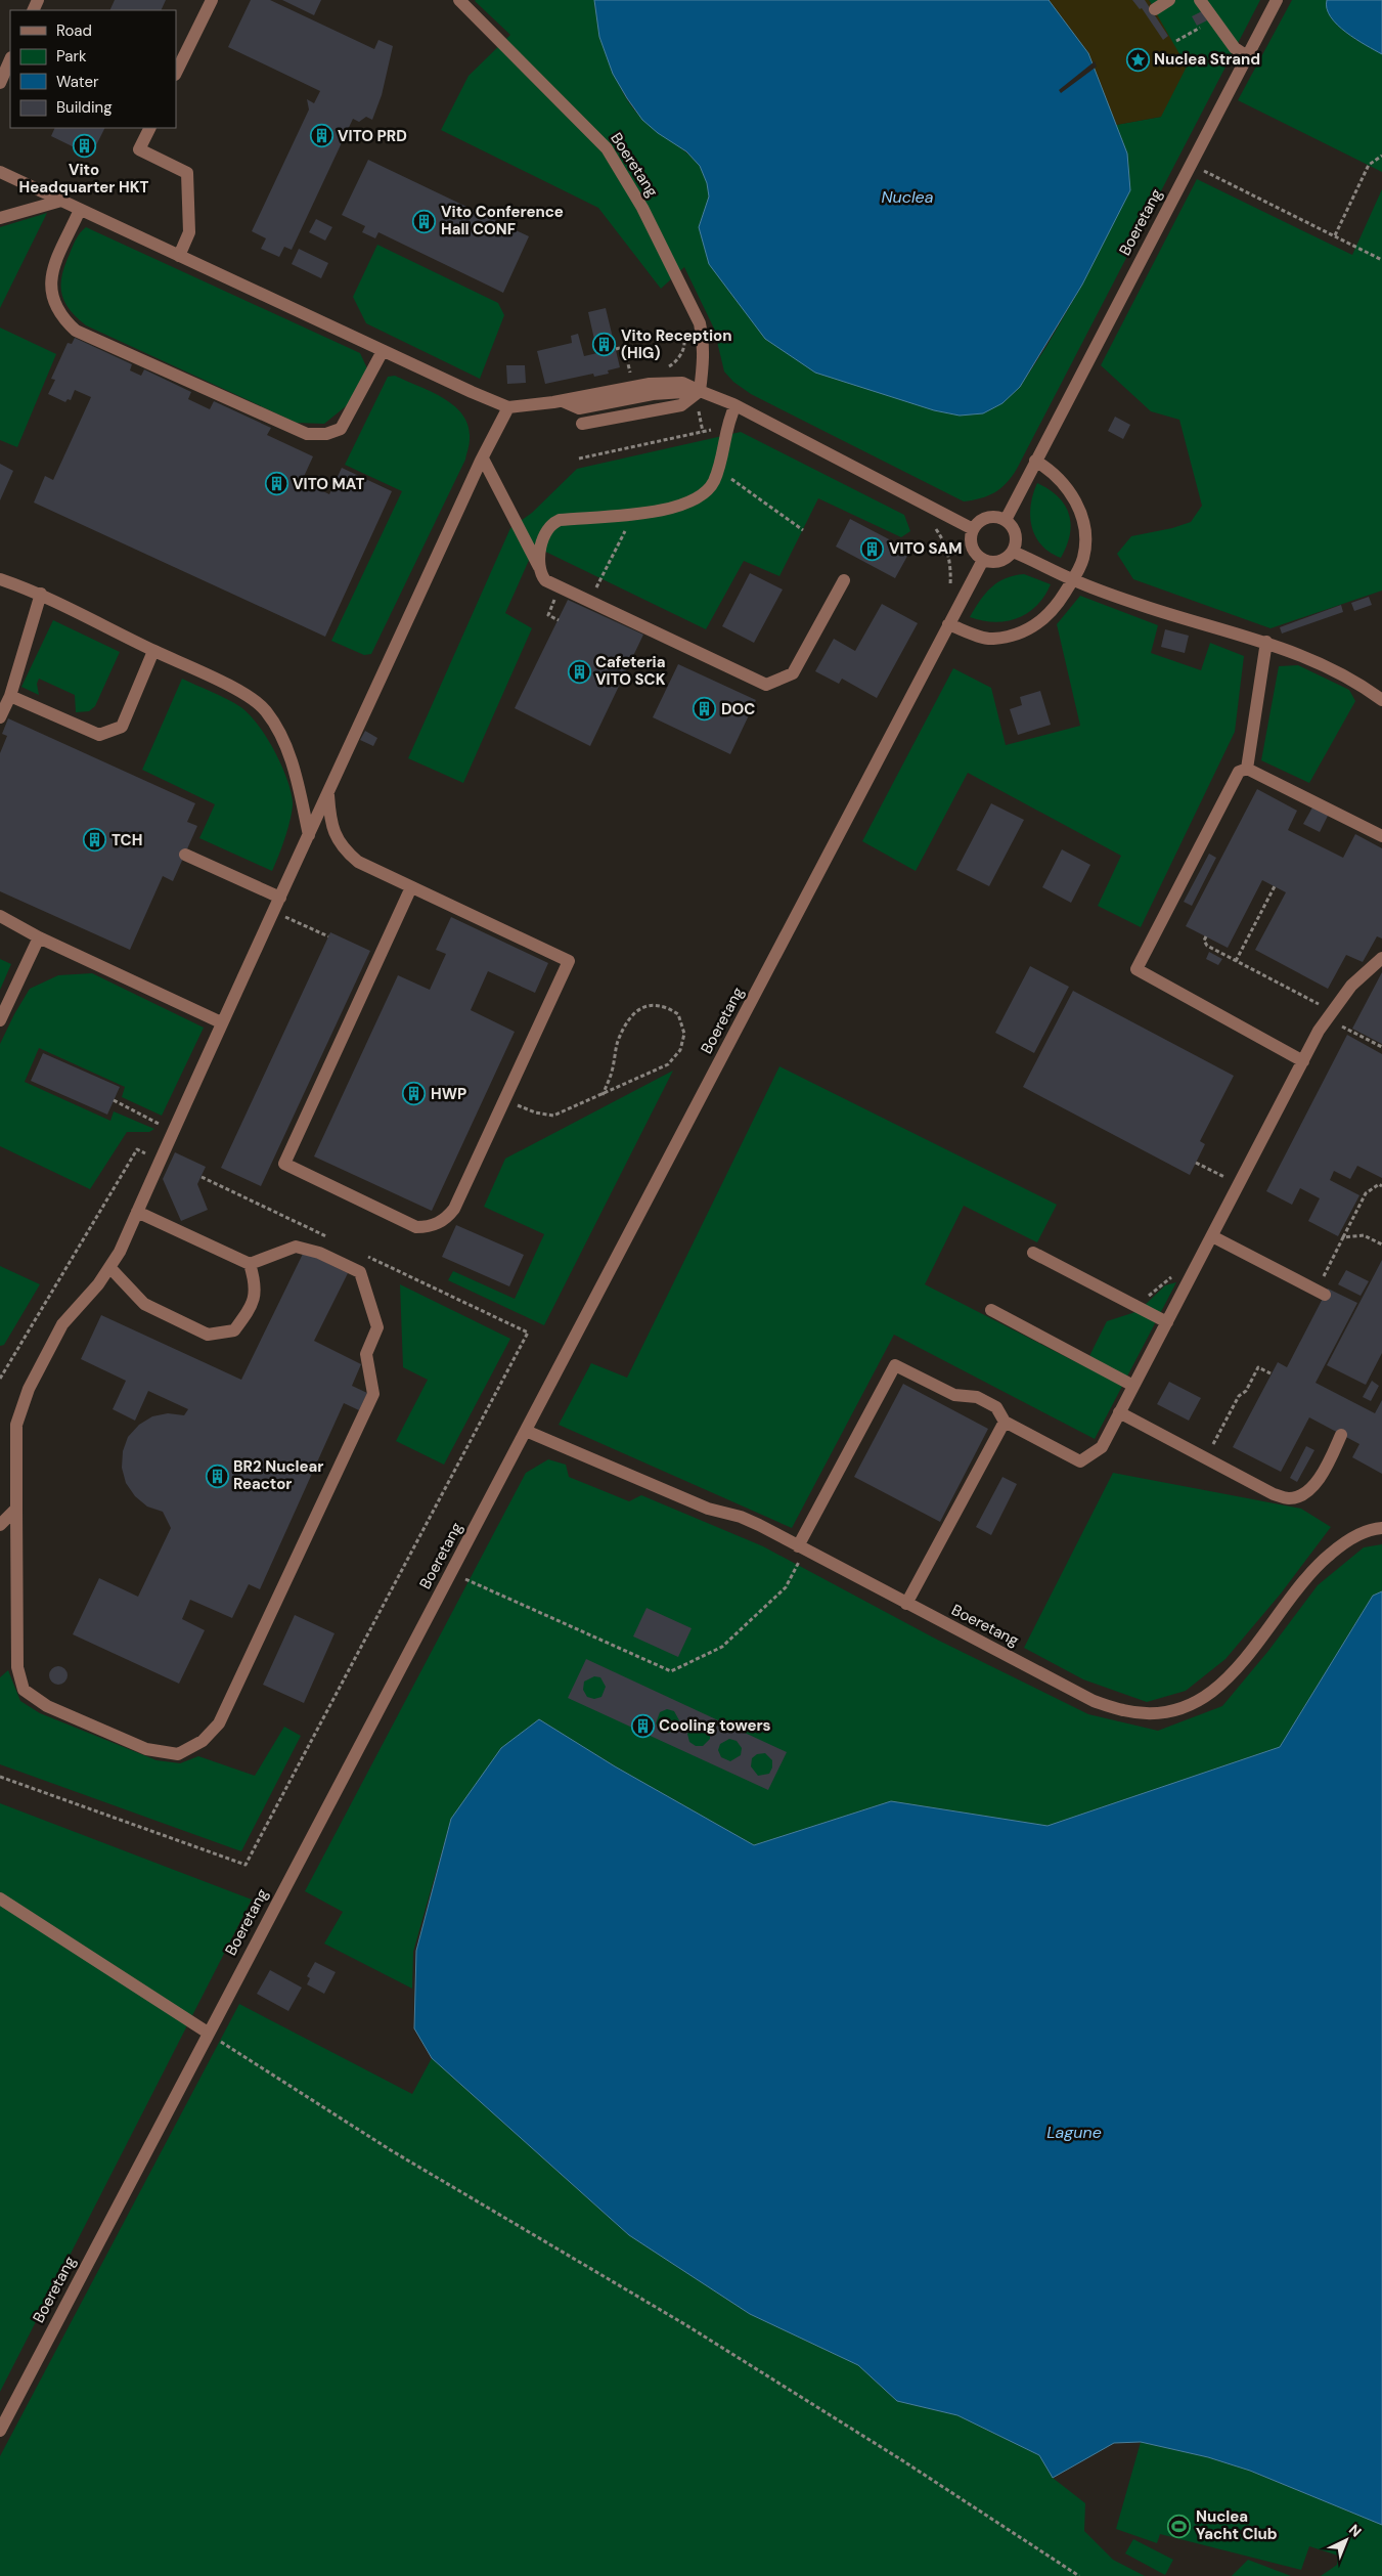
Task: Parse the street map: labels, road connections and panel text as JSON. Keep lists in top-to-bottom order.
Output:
{
  "streets": {
    "street": ["Boeretang"]
  },
  "water": ["Nuclea", "Lagune"],
  "places": {
    "place": ["Nuclea Strand"],
    "building": [
      "VITO PRD",
      "Vito Headquarter HKT",
      "Vito Conference Hall CONF",
      "Vito Reception (HIG)",
      "VITO MAT",
      "VITO SAM",
      "Cafeteria VITO SCK",
      "DOC",
      "TCH",
      "HWP",
      "BR2 Nuclear Reactor",
      "Cooling towers"
    ],
    "sports": ["Nuclea Yacht Club"]
  },
  "legend": [
    "Road",
    "Park",
    "Water",
    "Building"
  ],
  "north": "top right"
}
